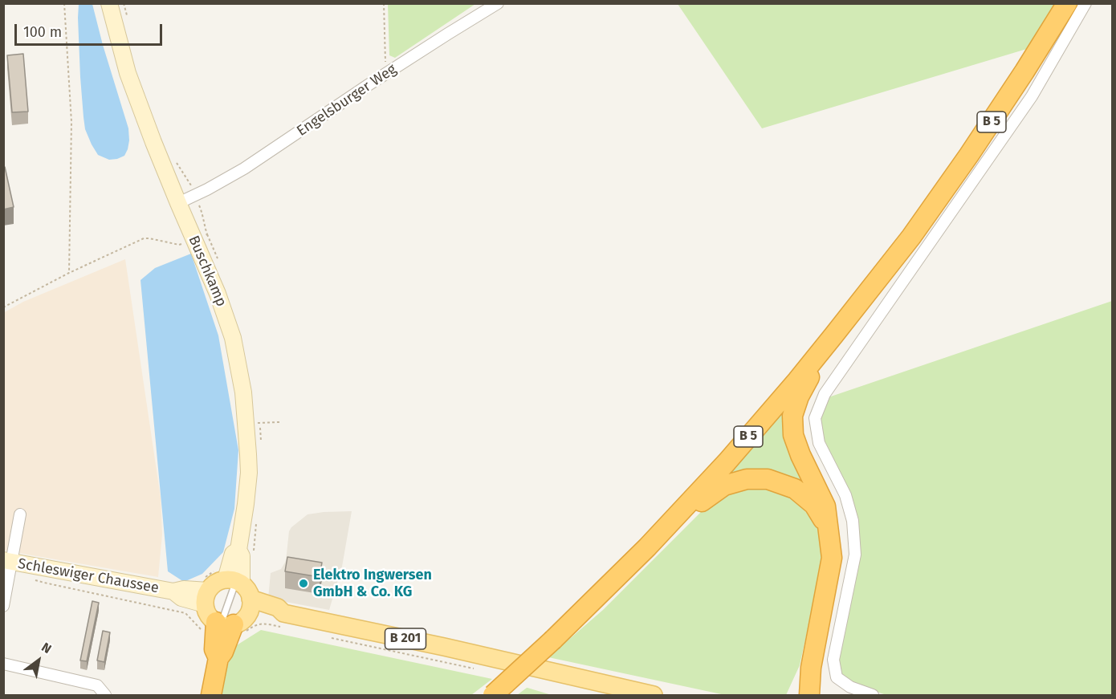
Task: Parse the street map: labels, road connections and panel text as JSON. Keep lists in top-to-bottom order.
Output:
{
  "streets": {
    "highway": ["B 5"],
    "main road": ["B 201"],
    "street": ["Engelsburger Weg", "Buschkamp", "Schleswiger Chaussee"]
  },
  "crossings": [
    ["Engelsburger Weg", "Buschkamp"]
  ],
  "places": ["Elektro Ingwersen GmbH & Co. KG"],
  "scale_bar": "100 m",
  "north": "top right"
}
